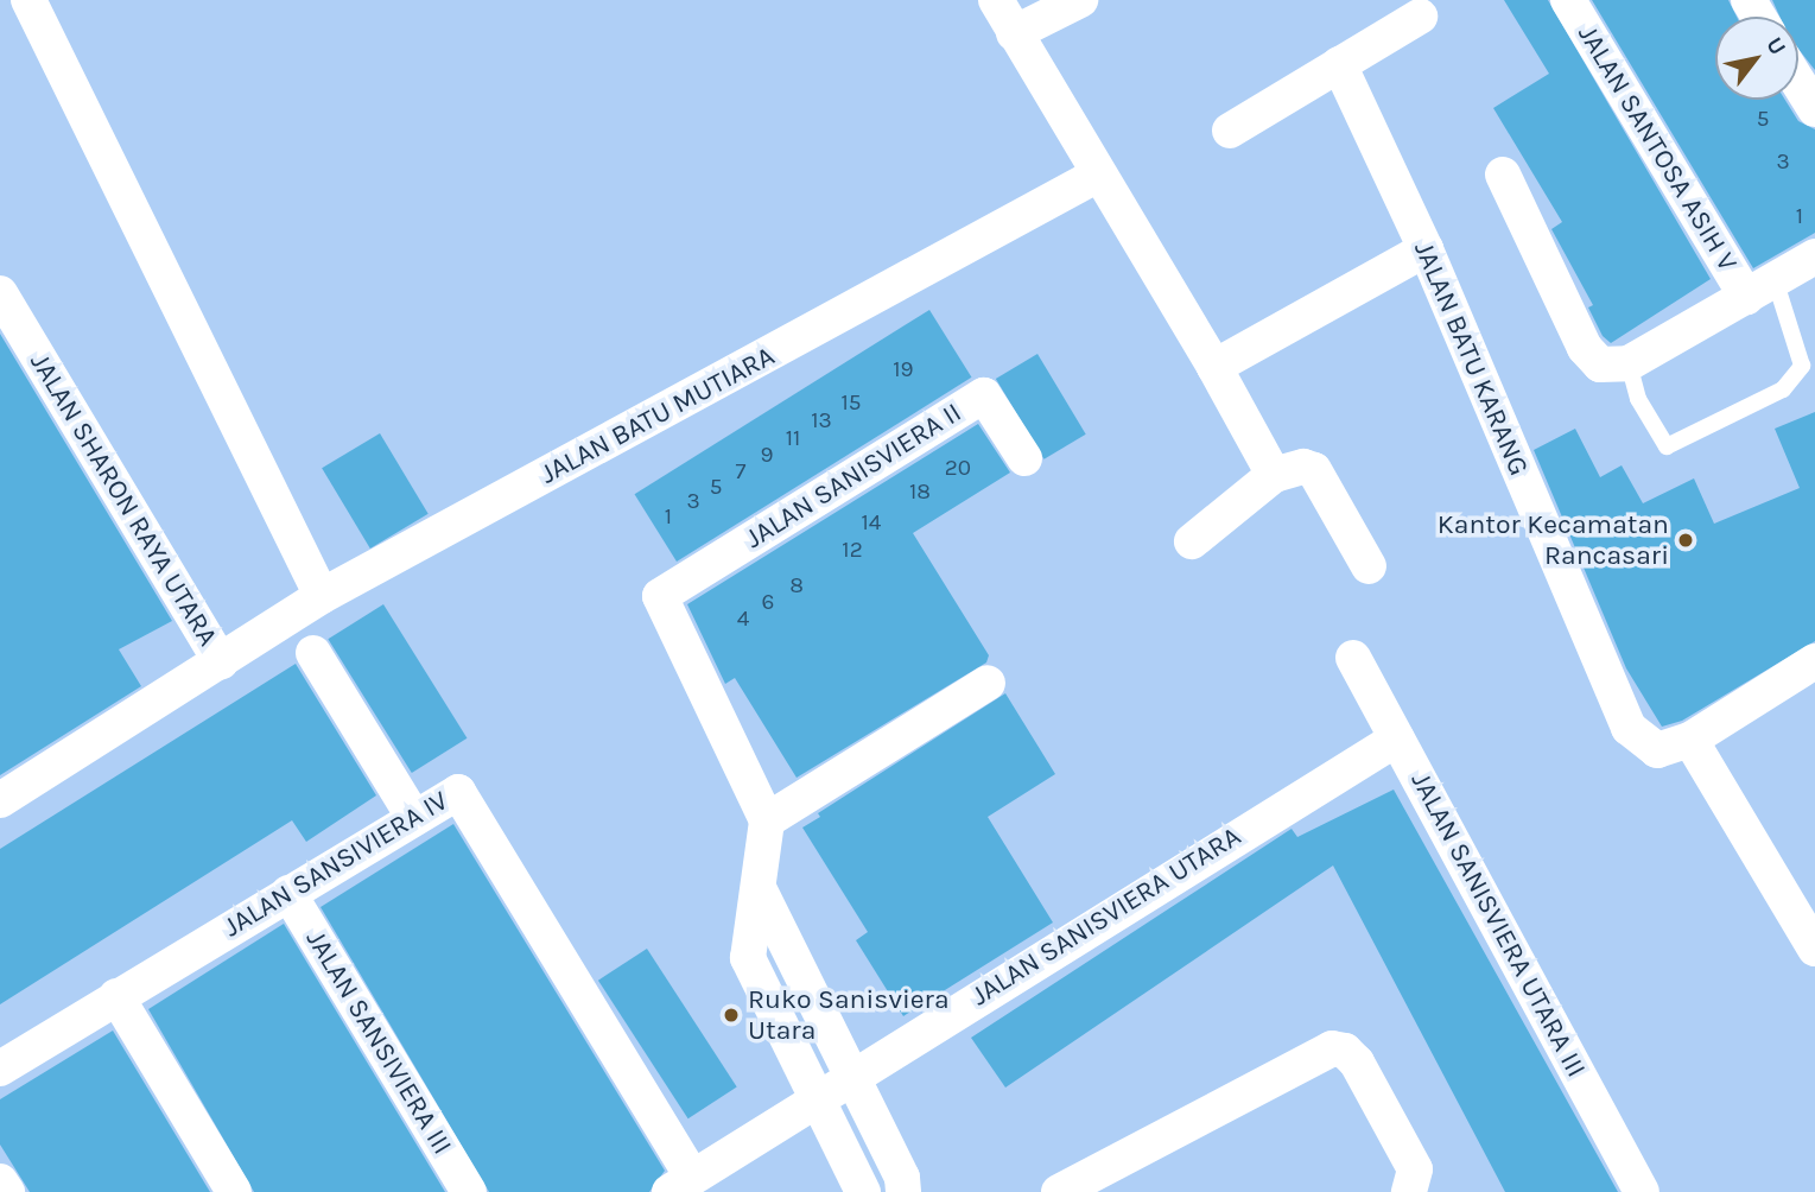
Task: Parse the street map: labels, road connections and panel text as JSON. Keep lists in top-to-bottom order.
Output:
{
  "streets": {
    "street": [
      "JALAN SANTOSA ASIH V",
      "JALAN BATU KARANG",
      "JALAN BATU MUTIARA",
      "JALAN SANISVIERA II",
      "JALAN SHARON RAYA UTARA",
      "JALAN SANSIVIERA IV",
      "JALAN SANISVIERA UTARA",
      "JALAN SANISVIERA UTARA III",
      "JALAN SANSIVIERA III"
    ]
  },
  "crossings": [
    ["JALAN BATU MUTIARA", "JALAN SHARON RAYA UTARA"],
    ["JALAN SANSIVIERA IV", "JALAN SANISVIERA UTARA"],
    ["JALAN SANSIVIERA IV", "JALAN SANSIVIERA III"],
    ["JALAN SANISVIERA UTARA", "JALAN SANISVIERA UTARA III"]
  ],
  "places": ["Kantor Kecamatan Rancasari", "Ruko Sanisviera Utara"],
  "house_numbers": [
    "5",
    "3",
    "1",
    "19",
    "15",
    "13",
    "11",
    "9",
    "20",
    "7",
    "5",
    "18",
    "3",
    "1",
    "14",
    "12",
    "8",
    "6",
    "4"
  ],
  "north": "top right"
}
